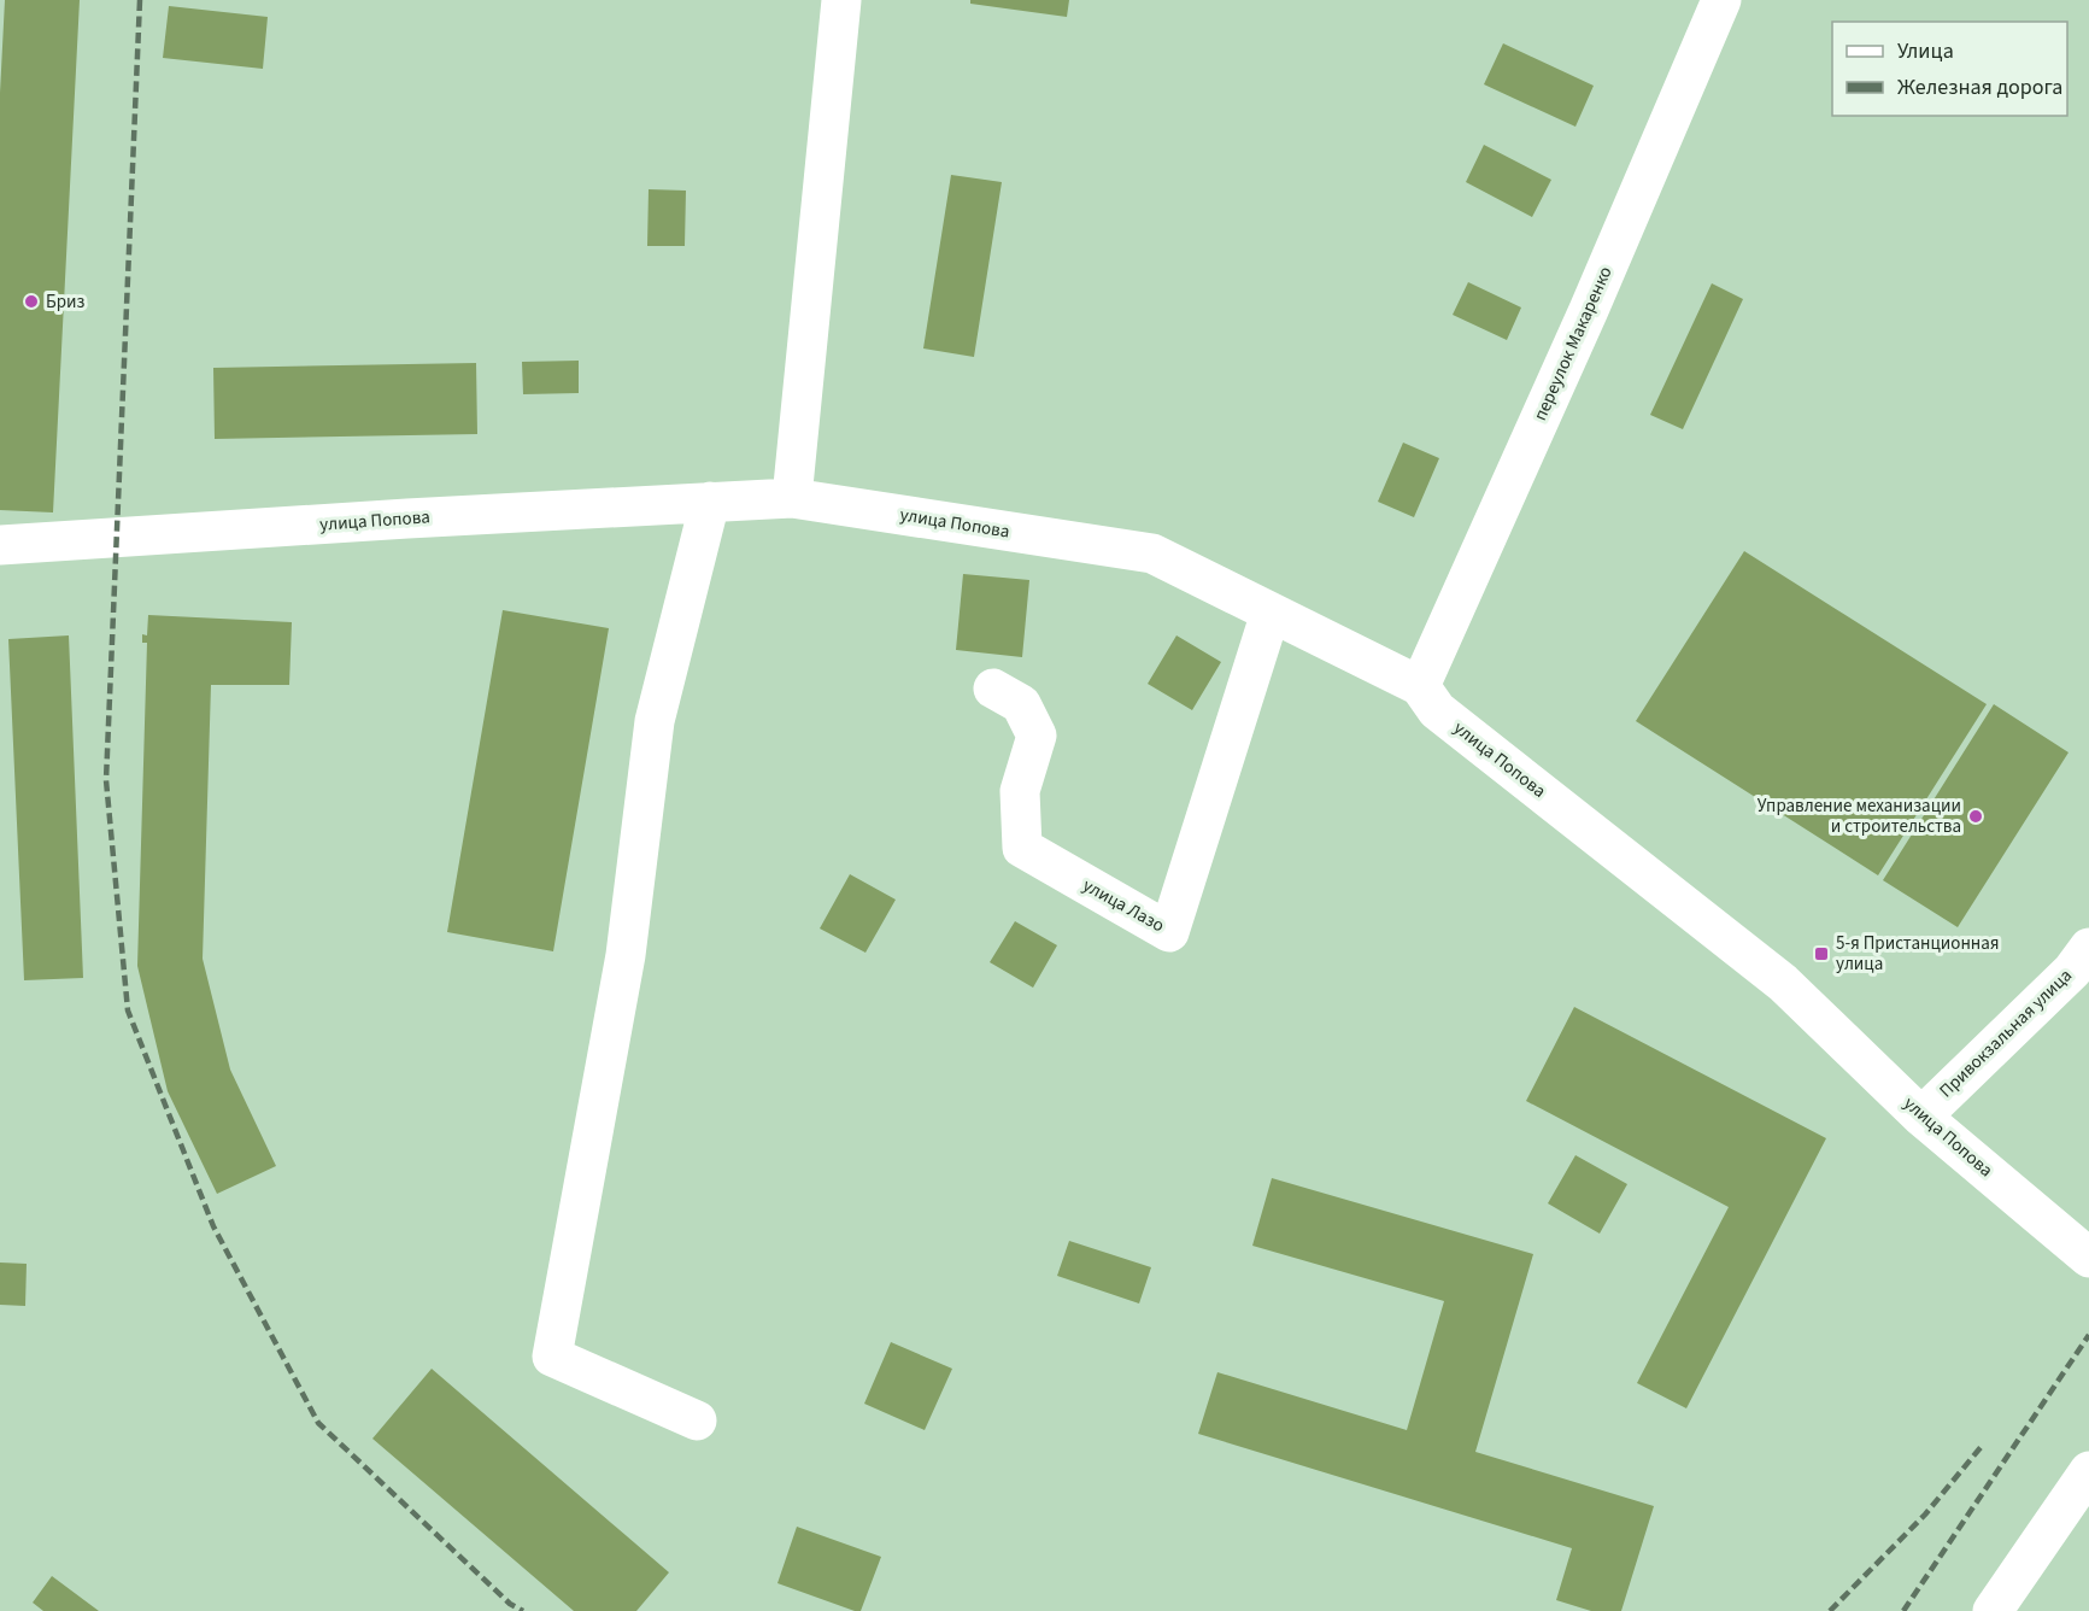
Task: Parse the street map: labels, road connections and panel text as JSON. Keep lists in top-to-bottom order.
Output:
{
  "streets": {
    "street": [
      "переулок Макаренко",
      "улица Попова",
      "улица Лазо",
      "Привокзальная улица"
    ]
  },
  "crossings": [
    ["переулок Макаренко", "улица Попова"],
    ["улица Попова", "улица Лазо"],
    ["улица Попова", "Привокзальная улица"]
  ],
  "places": {
    "other": ["Бриз", "Управление механизации и строительства"],
    "transit": ["5-я Пристанционная улица"]
  },
  "legend": ["Улица", "Железная дорога"]
}
